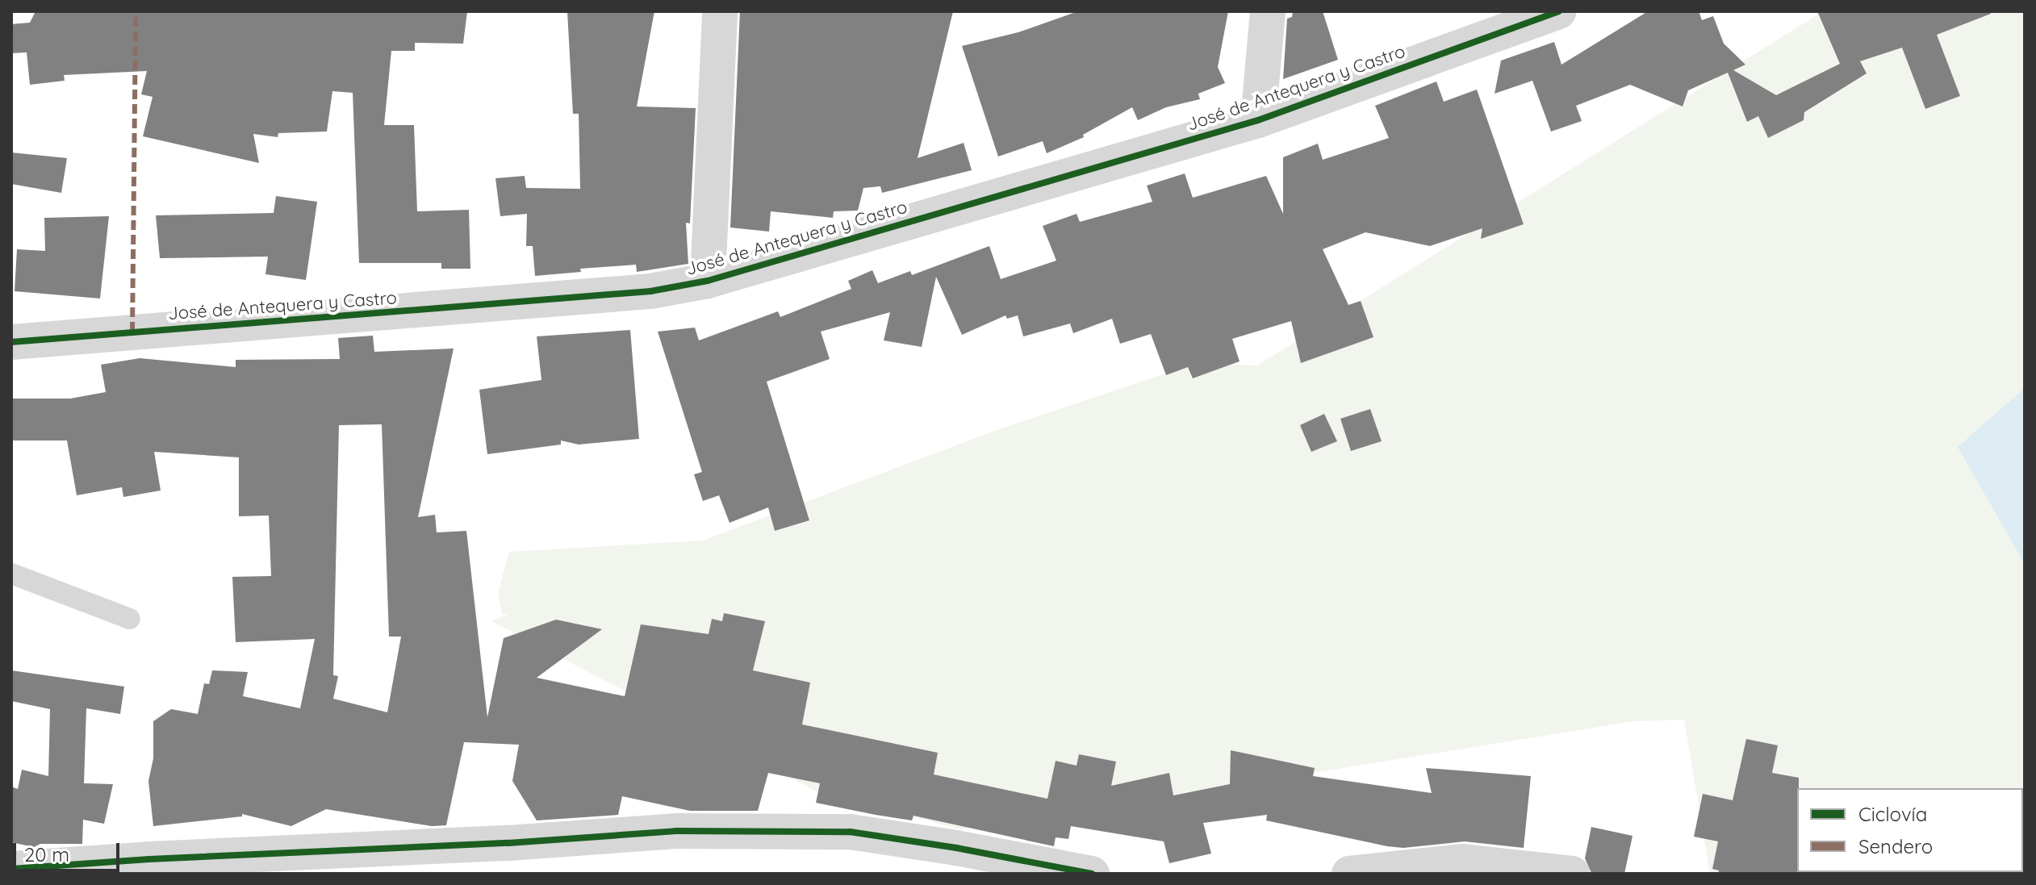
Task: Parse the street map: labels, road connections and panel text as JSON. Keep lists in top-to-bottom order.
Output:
{
  "streets": {
    "street": ["José de Antequera y Castro"]
  },
  "legend": ["Ciclovía", "Sendero"],
  "scale_bar": "20 m"
}
